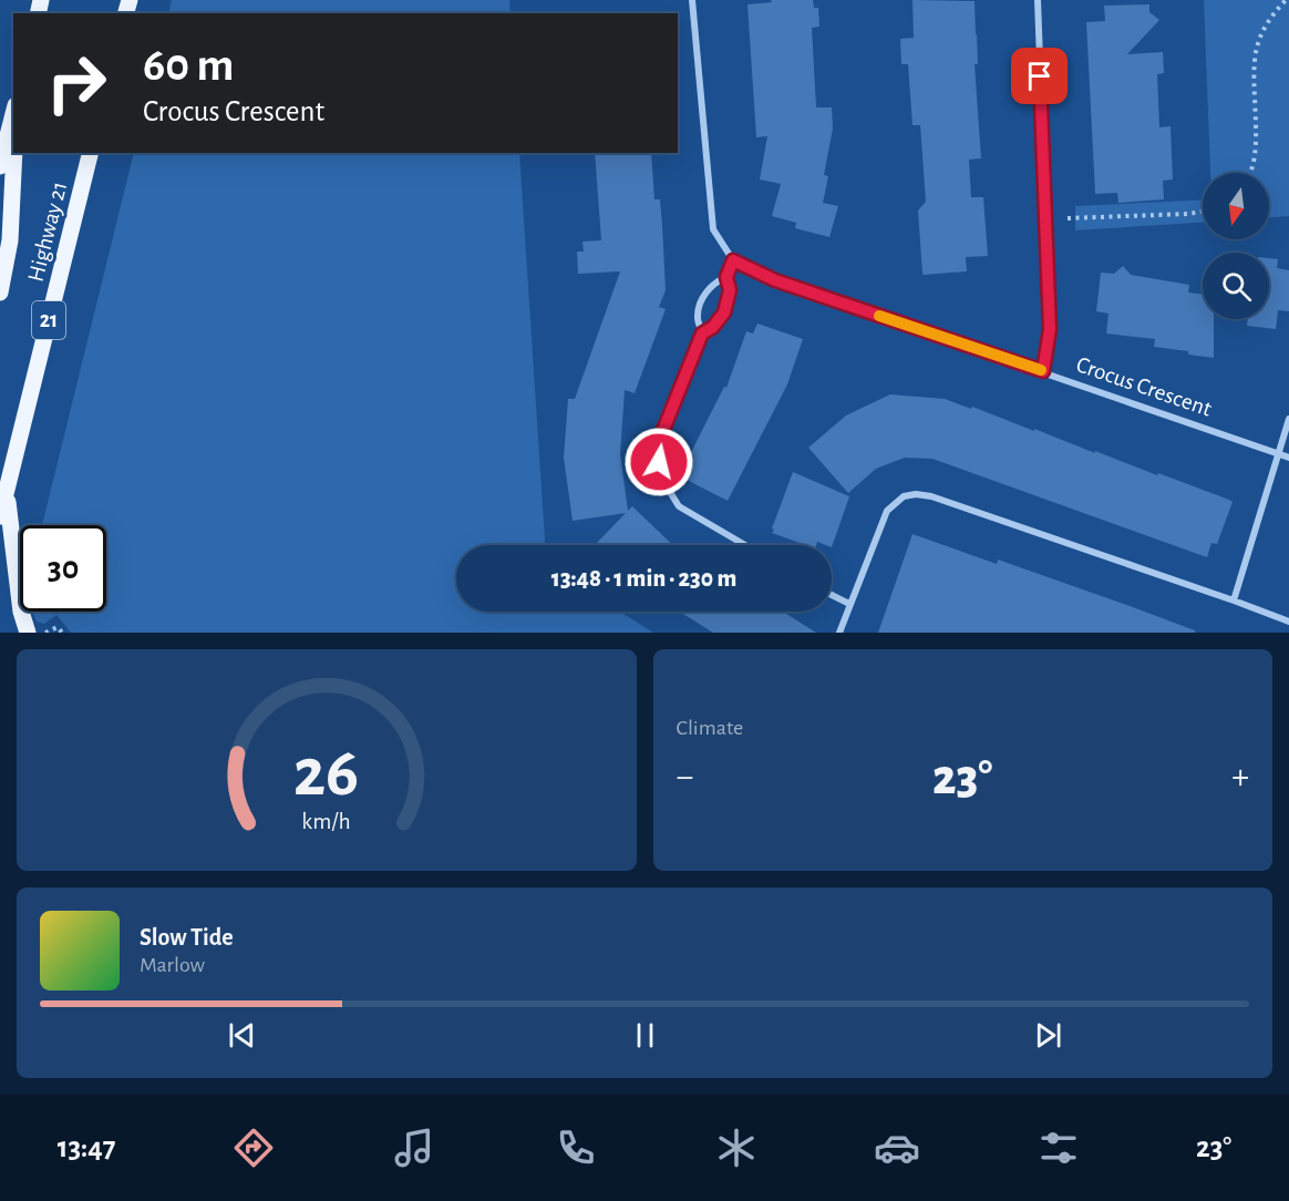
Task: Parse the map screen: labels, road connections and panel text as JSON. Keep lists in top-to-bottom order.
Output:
{
  "streets": {
    "main road": ["Highway 21", "21"],
    "street": ["Crocus Crescent"]
  },
  "north": "bottom",
  "page": {
    "turn": ["60 m", "Crocus Crescent"],
    "limit": "30",
    "trip": "13:48 · 1 min · 230 m",
    "tile": "Climate",
    "heat": ["−", "23°", "+"],
    "song": ["Slow Tide", "Marlow"],
    "tabs": ["13:47", "23°"],
    "gauge": ["26", "km/h"]
  }
}
